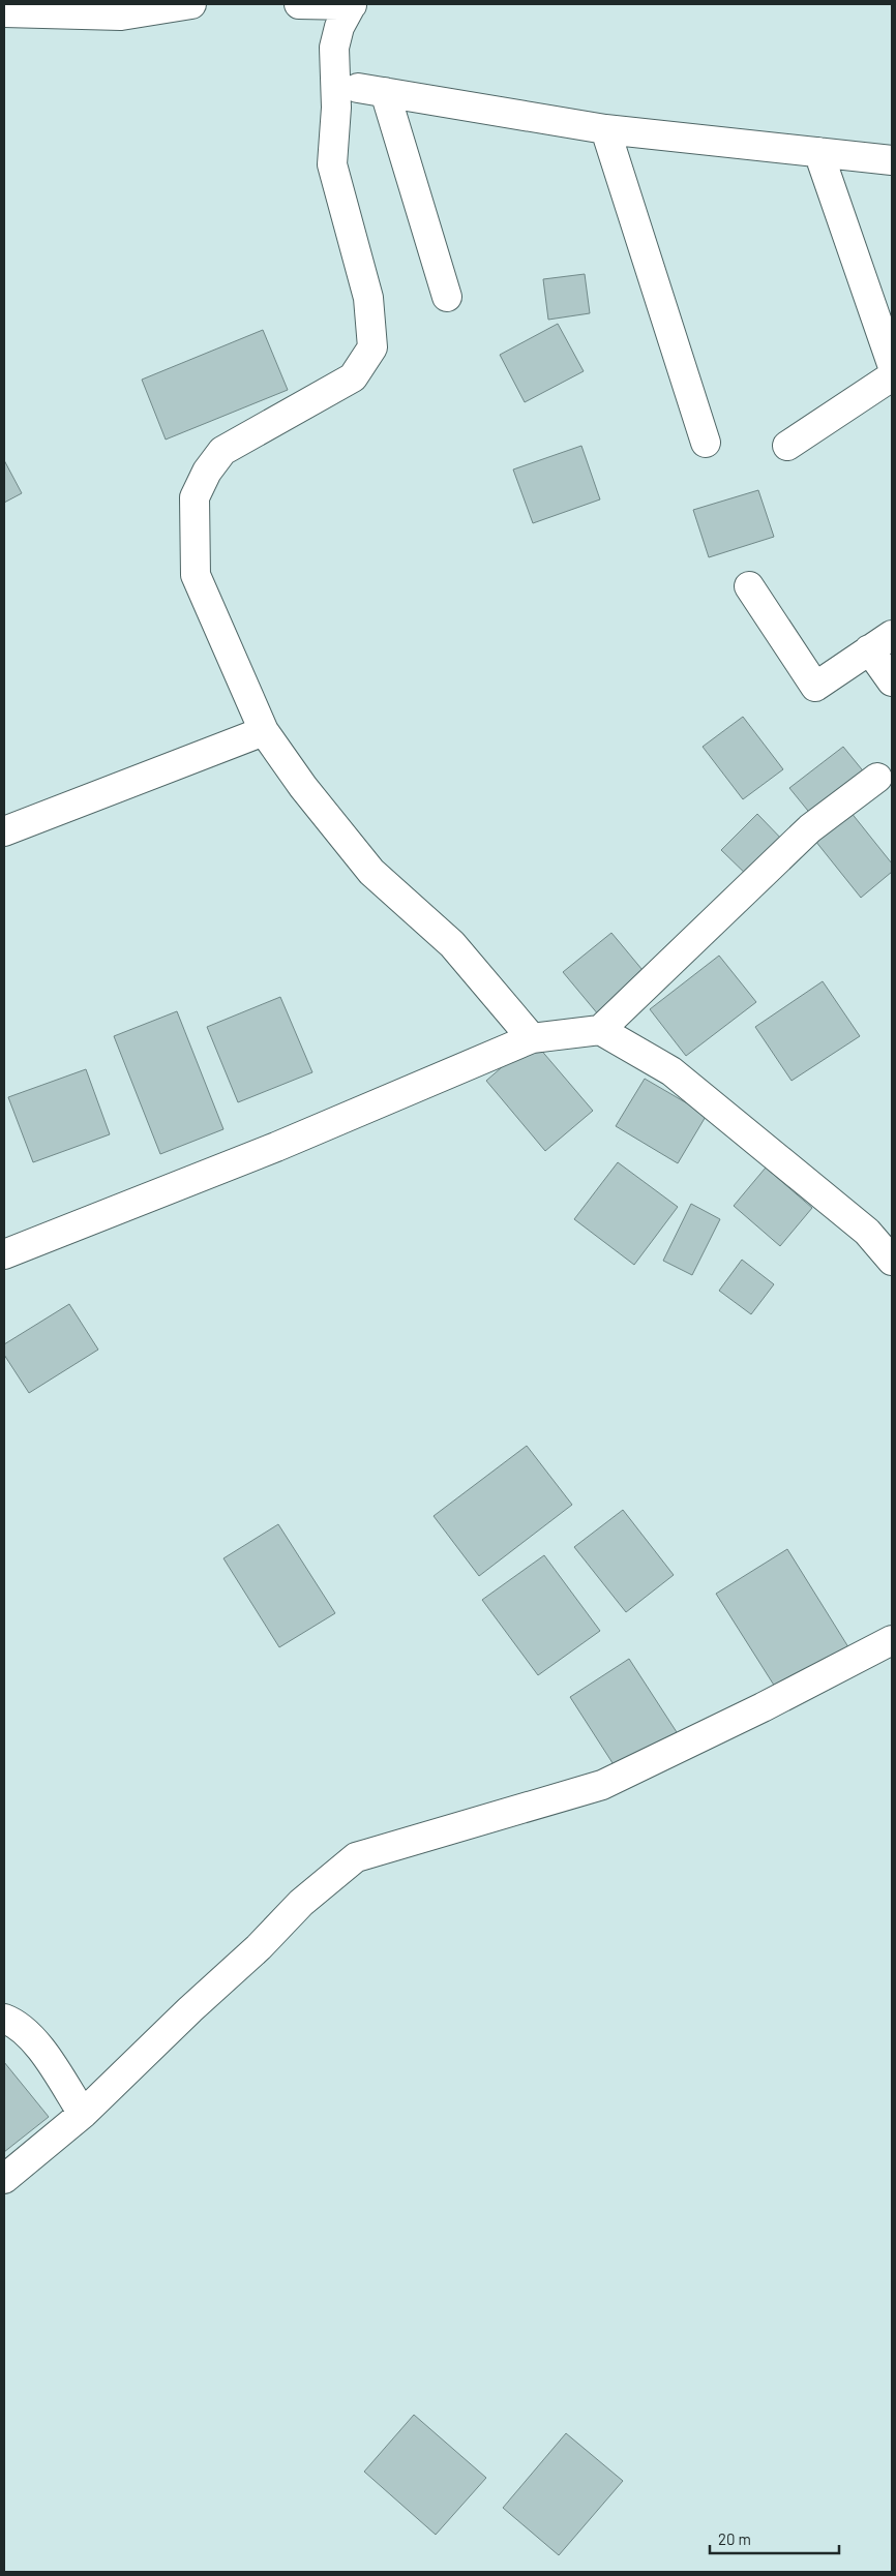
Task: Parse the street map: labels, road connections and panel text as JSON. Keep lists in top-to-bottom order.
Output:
{
  "scale_bar": "20 m"
}
